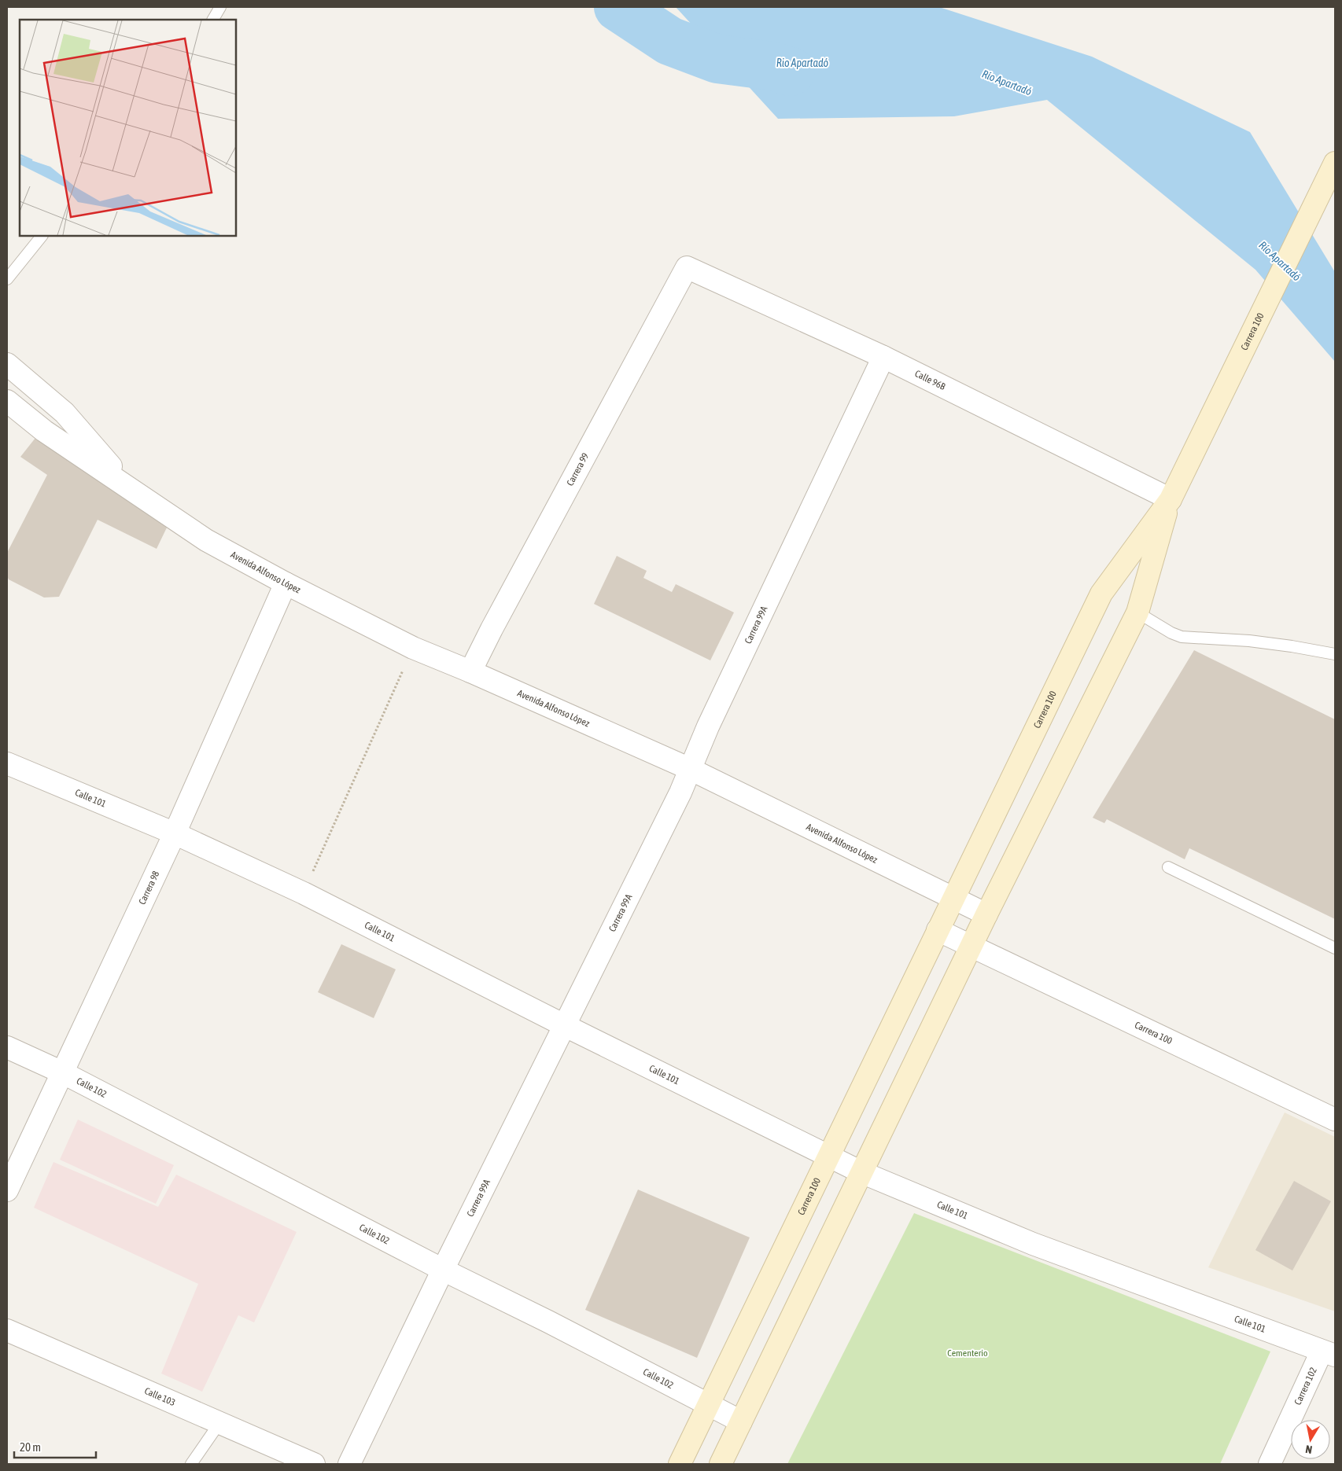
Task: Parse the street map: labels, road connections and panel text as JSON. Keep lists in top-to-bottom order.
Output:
{
  "streets": {
    "main road": ["Carrera 100"],
    "street": [
      "Calle 96B",
      "Carrera 99",
      "Avenida Alfonso López",
      "Carrera 99A",
      "Calle 101",
      "Carrera 98",
      "Calle 102",
      "Carrera 102",
      "Calle 103"
    ]
  },
  "crossings": [
    ["Carrera 100", "Calle 96B"],
    ["Carrera 100", "Avenida Alfonso López"],
    ["Carrera 100", "Calle 101"],
    ["Carrera 100", "Calle 102"],
    ["Calle 96B", "Carrera 99"],
    ["Calle 96B", "Carrera 99A"],
    ["Carrera 99", "Avenida Alfonso López"],
    ["Avenida Alfonso López", "Carrera 99A"],
    ["Avenida Alfonso López", "Carrera 98"],
    ["Carrera 99A", "Calle 101"],
    ["Carrera 99A", "Calle 102"],
    ["Calle 101", "Carrera 98"],
    ["Calle 101", "Carrera 102"],
    ["Carrera 98", "Calle 102"]
  ],
  "water": ["Rio Apartadó", "Río Apartadó"],
  "parks": ["Cementerio"],
  "scale_bar": "20 m",
  "north": "bottom"
}
